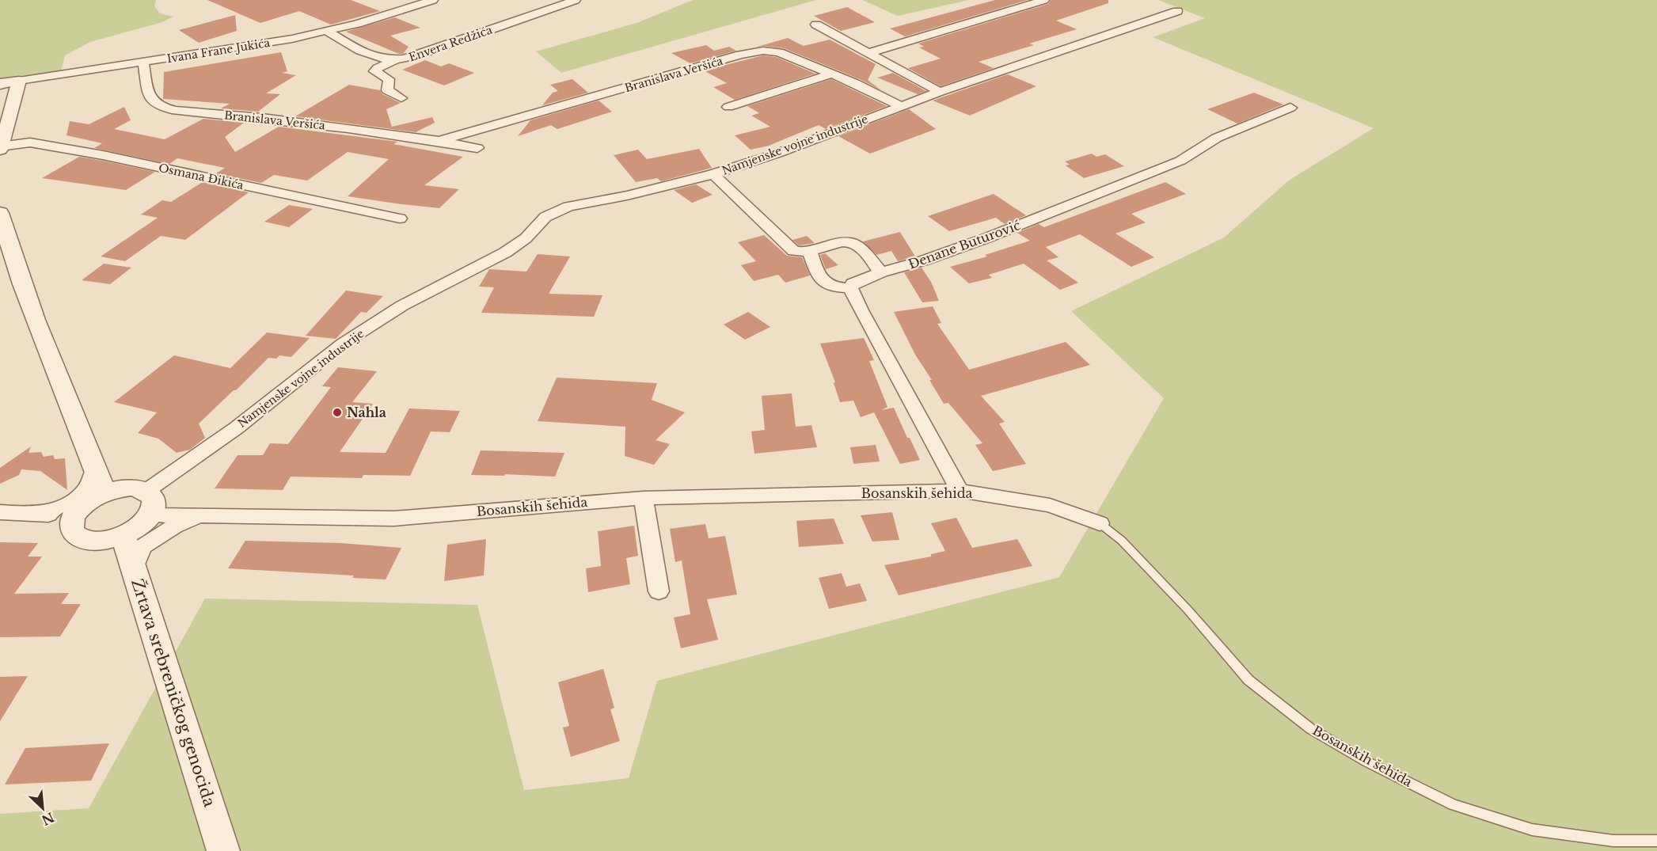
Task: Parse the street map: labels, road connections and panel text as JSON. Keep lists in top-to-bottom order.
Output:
{
  "streets": {
    "street": [
      "Envera Redžića",
      "Ivana Frane Jukića",
      "Branislava Veršića",
      "Namjenske vojne industrije",
      "Osmana Đikića",
      "Đenane Buturović",
      "Bosanskih šehida",
      "Žrtava srebreničkog genocida"
    ]
  },
  "crossings": [
    ["Envera Redžića", "Ivana Frane Jukića"],
    ["Ivana Frane Jukića", "Branislava Veršića"],
    ["Branislava Veršića", "Namjenske vojne industrije"]
  ],
  "places": ["Nahla"],
  "north": "bottom right"
}
